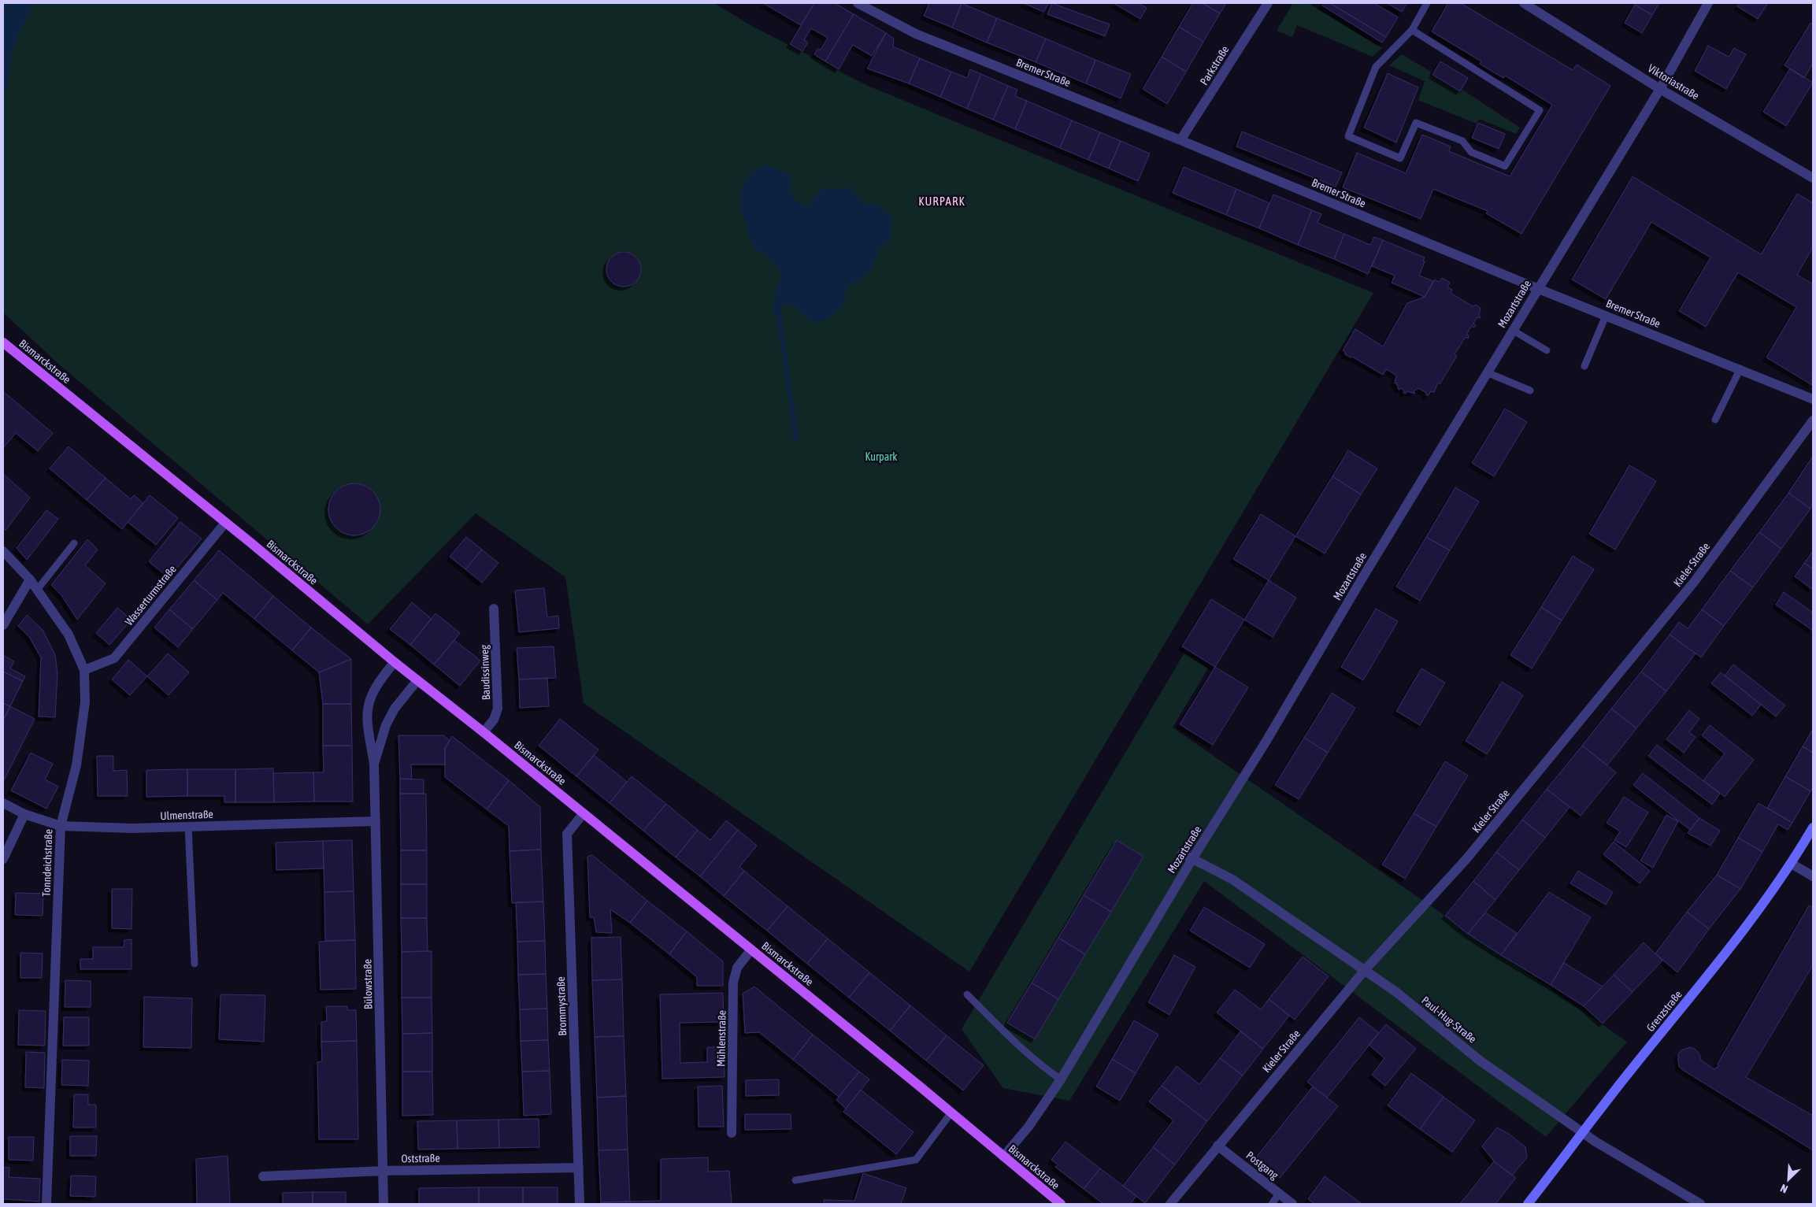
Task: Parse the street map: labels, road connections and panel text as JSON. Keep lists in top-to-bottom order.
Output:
{
  "streets": {
    "main road": ["Bismarckstraße", "Grenzstraße"],
    "street": [
      "Parkstraße",
      "Bremer Straße",
      "Viktoriastraße",
      "Mozartstraße",
      "Kieler Straße",
      "Wasserturmstraße",
      "Baudissinweg",
      "Ulmenstraße",
      "Tonndeichstraße",
      "Bülowstraße",
      "Brommystraße",
      "Paul-Hug-Straße",
      "Mühlenstraße",
      "Oststraße",
      "Postgang"
    ]
  },
  "crossings": [
    ["Parkstraße", "Bremer Straße"],
    ["Bremer Straße", "Mozartstraße"],
    ["Viktoriastraße", "Mozartstraße"],
    ["Mozartstraße", "Bismarckstraße"],
    ["Mozartstraße", "Paul-Hug-Straße"],
    ["Bismarckstraße", "Wasserturmstraße"],
    ["Bismarckstraße", "Baudissinweg"],
    ["Bismarckstraße", "Bülowstraße"],
    ["Bismarckstraße", "Brommystraße"],
    ["Bismarckstraße", "Mühlenstraße"],
    ["Kieler Straße", "Paul-Hug-Straße"],
    ["Kieler Straße", "Postgang"],
    ["Wasserturmstraße", "Tonndeichstraße"],
    ["Ulmenstraße", "Tonndeichstraße"],
    ["Ulmenstraße", "Bülowstraße"],
    ["Bülowstraße", "Oststraße"],
    ["Brommystraße", "Oststraße"],
    ["Grenzstraße", "Paul-Hug-Straße"]
  ],
  "districts": ["KURPARK"],
  "parks": ["Kurpark"],
  "north": "bottom left"
}
